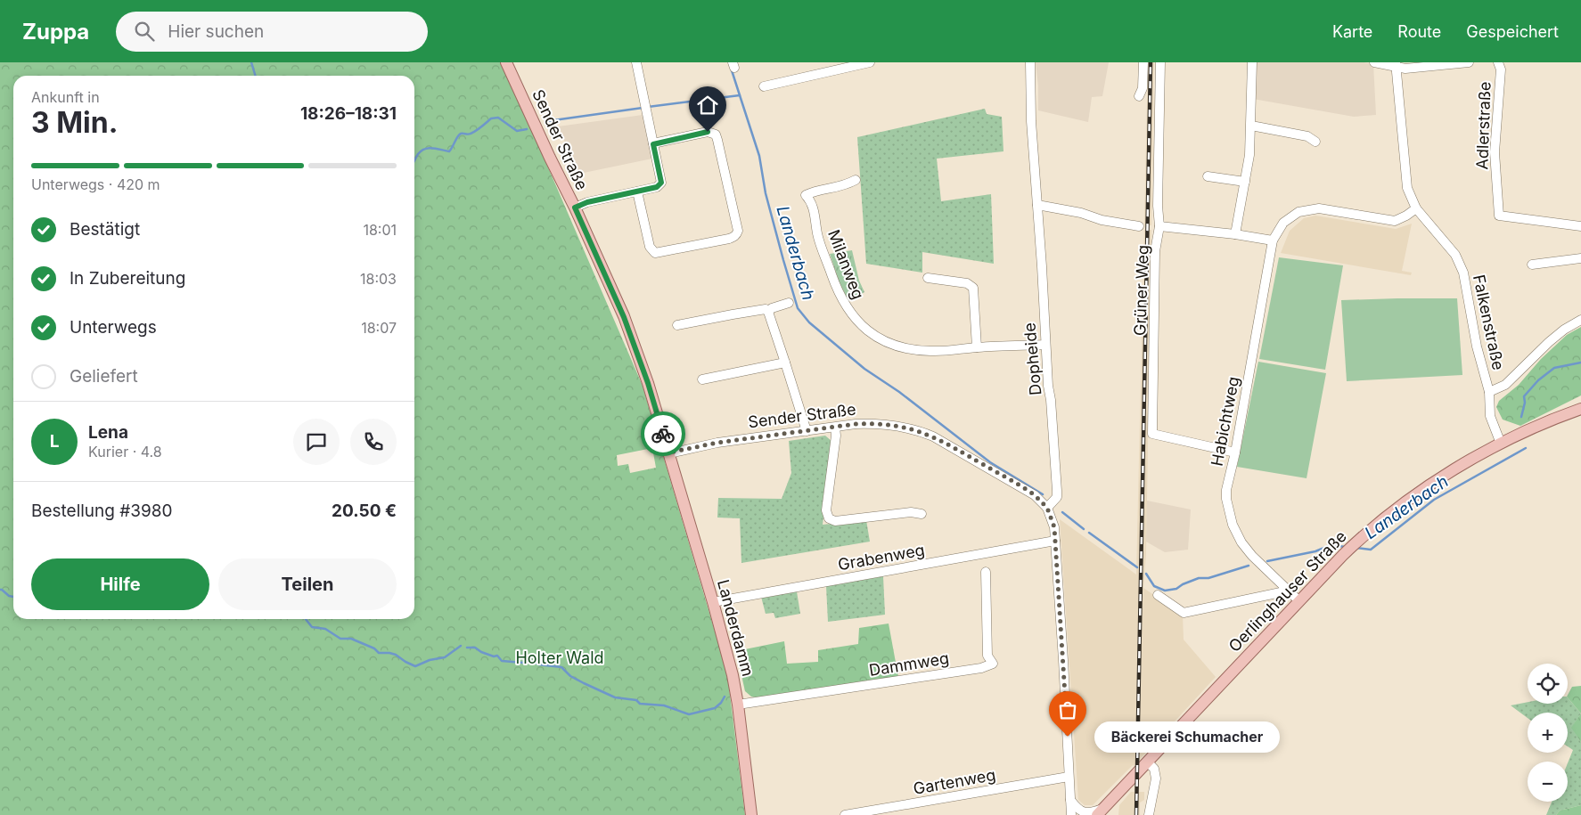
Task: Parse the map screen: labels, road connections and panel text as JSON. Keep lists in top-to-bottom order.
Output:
{
  "streets": {
    "main road": ["Sender Straße", "Oerlinghauser Straße", "Landerdamm"],
    "street": [
      "Adlerstraße",
      "Milanweg",
      "Grüner Weg",
      "Falkenstraße",
      "Dopheide",
      "Habichtweg",
      "Grabenweg",
      "Dammweg",
      "Gartenweg"
    ]
  },
  "crossings": [
    ["Adlerstraße", "Falkenstraße"],
    ["Sender Straße", "Dopheide"],
    ["Sender Straße", "Grabenweg"],
    ["Sender Straße", "Landerdamm"],
    ["Sender Straße", "Gartenweg"],
    ["Milanweg", "Dopheide"],
    ["Grüner Weg", "Habichtweg"],
    ["Falkenstraße", "Habichtweg"],
    ["Falkenstraße", "Oerlinghauser Straße"],
    ["Habichtweg", "Oerlinghauser Straße"],
    ["Grabenweg", "Landerdamm"],
    ["Landerdamm", "Dammweg"]
  ],
  "water": ["Landerbach"],
  "parks": ["Holter Wald"],
  "places": ["Bäckerei Schumacher"],
  "page": {
    "header": "Zuppa",
    "search": "Hier suchen",
    "nav": ["Karte", "Route", "Gespeichert"],
    "heading": ["3 Min.", "Ankunft in", "18:26–18:31"],
    "panel": [
      "Lena",
      "Kurier · 4.8",
      "Bestellung #3980",
      "20.50 €"
    ],
    "bar": "Unterwegs · 420 m",
    "list": [
      ["Bestätigt", "18:01"],
      ["In Zubereitung", "18:03"],
      ["Unterwegs", "18:07"],
      "Geliefert"
    ],
    "round": "L",
    "buttons": ["Hilfe", "Teilen"],
    "map_buttons": ["+", "−"],
    "bubble": "Bäckerei Schumacher"
  }
}
